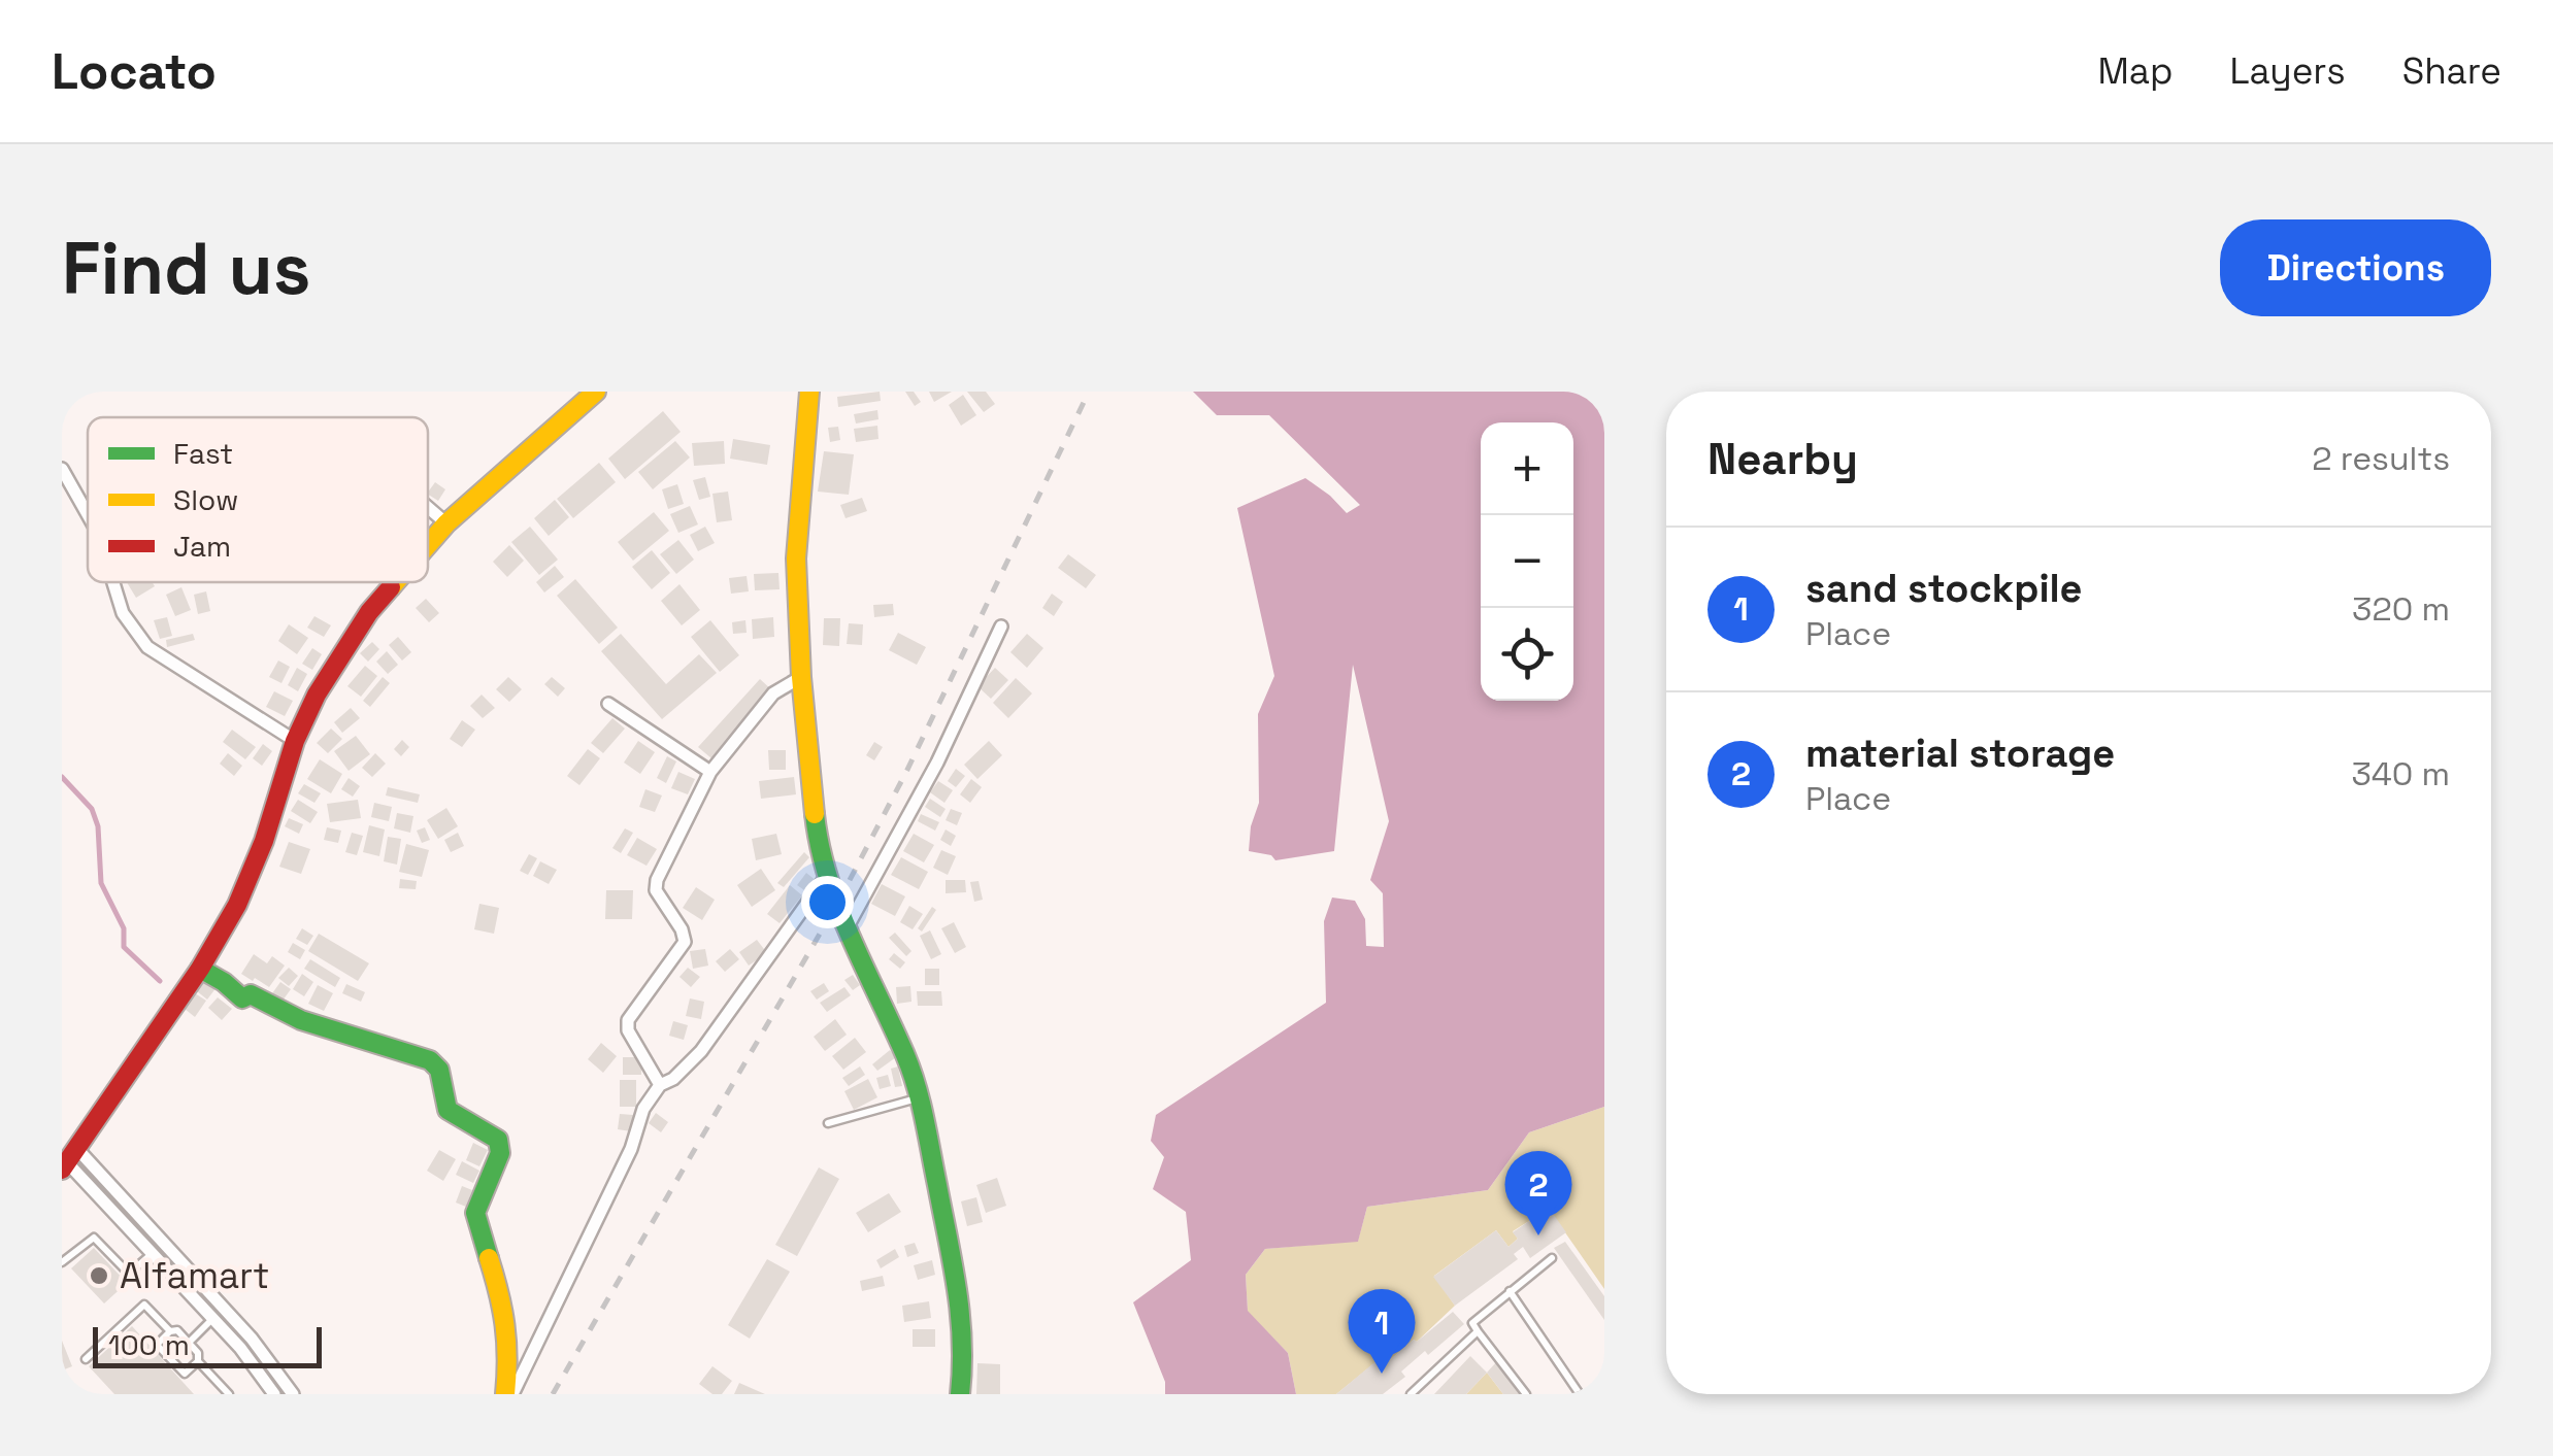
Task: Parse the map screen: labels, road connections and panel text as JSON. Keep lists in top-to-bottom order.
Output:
{
  "places": ["Alfamart"],
  "legend": ["Fast", "Slow", "Jam"],
  "scale_bar": "100 m",
  "page": {
    "header": "Locato",
    "nav": ["Map", "Layers", "Share"],
    "buttons": "Directions",
    "title": "Find us",
    "heading": ["Nearby", "2 results"],
    "map_buttons": ["+", "−"],
    "list": [
      {
        "mark": "1",
        "name": "sand stockpile",
        "note": "Place",
        "value": "320 m"
      },
      {
        "mark": "2",
        "name": "material storage",
        "note": "Place",
        "value": "340 m"
      }
    ],
    "pins": ["2", "1"],
    "scale": "100 m"
  }
}
